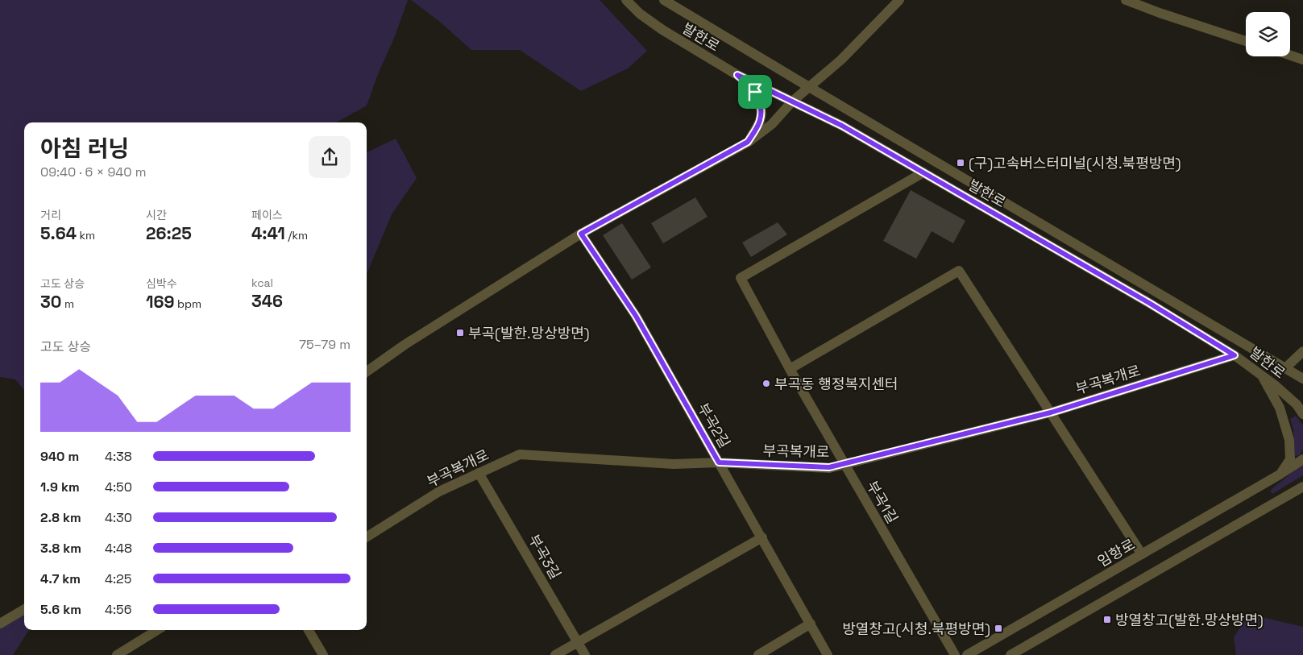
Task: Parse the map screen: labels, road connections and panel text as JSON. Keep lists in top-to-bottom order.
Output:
{
  "streets": {
    "street": [
      "발한로",
      "부곡복개로",
      "부곡2길",
      "부곡1길",
      "임항로",
      "부곡3길"
    ]
  },
  "crossings": [
    ["발한로", "부곡복개로"],
    ["발한로", "부곡1길"],
    ["부곡복개로", "부곡2길"],
    ["부곡복개로", "부곡1길"],
    ["부곡복개로", "부곡3길"]
  ],
  "places": {
    "transit": [
      "(구)고속버스터미널(시청.북평방면)",
      "부곡(발한.망상방면)",
      "방열창고(발한.망상방면)",
      "방열창고(시청.북평방면)"
    ],
    "other": ["부곡동 행정복지센터"]
  },
  "page": {
    "heading": ["아침 러닝", "09:40 · 6 × 940 m"],
    "stats": [
      ["거리", "5.64 km"],
      ["시간", "26:25"],
      ["페이스", "4:41 /km"],
      ["고도 상승", "30 m"],
      ["심박수", "169 bpm"],
      ["kcal", "346"]
    ],
    "chart": ["고도 상승", "75–79 m"],
    "list": [
      {
        "name": "940 m",
        "note": "4:38"
      },
      {
        "name": "1.9 km",
        "note": "4:50"
      },
      {
        "name": "2.8 km",
        "note": "4:30"
      },
      {
        "name": "3.8 km",
        "note": "4:48"
      },
      {
        "name": "4.7 km",
        "note": "4:25"
      },
      {
        "name": "5.6 km",
        "note": "4:56"
      }
    ]
  }
}
